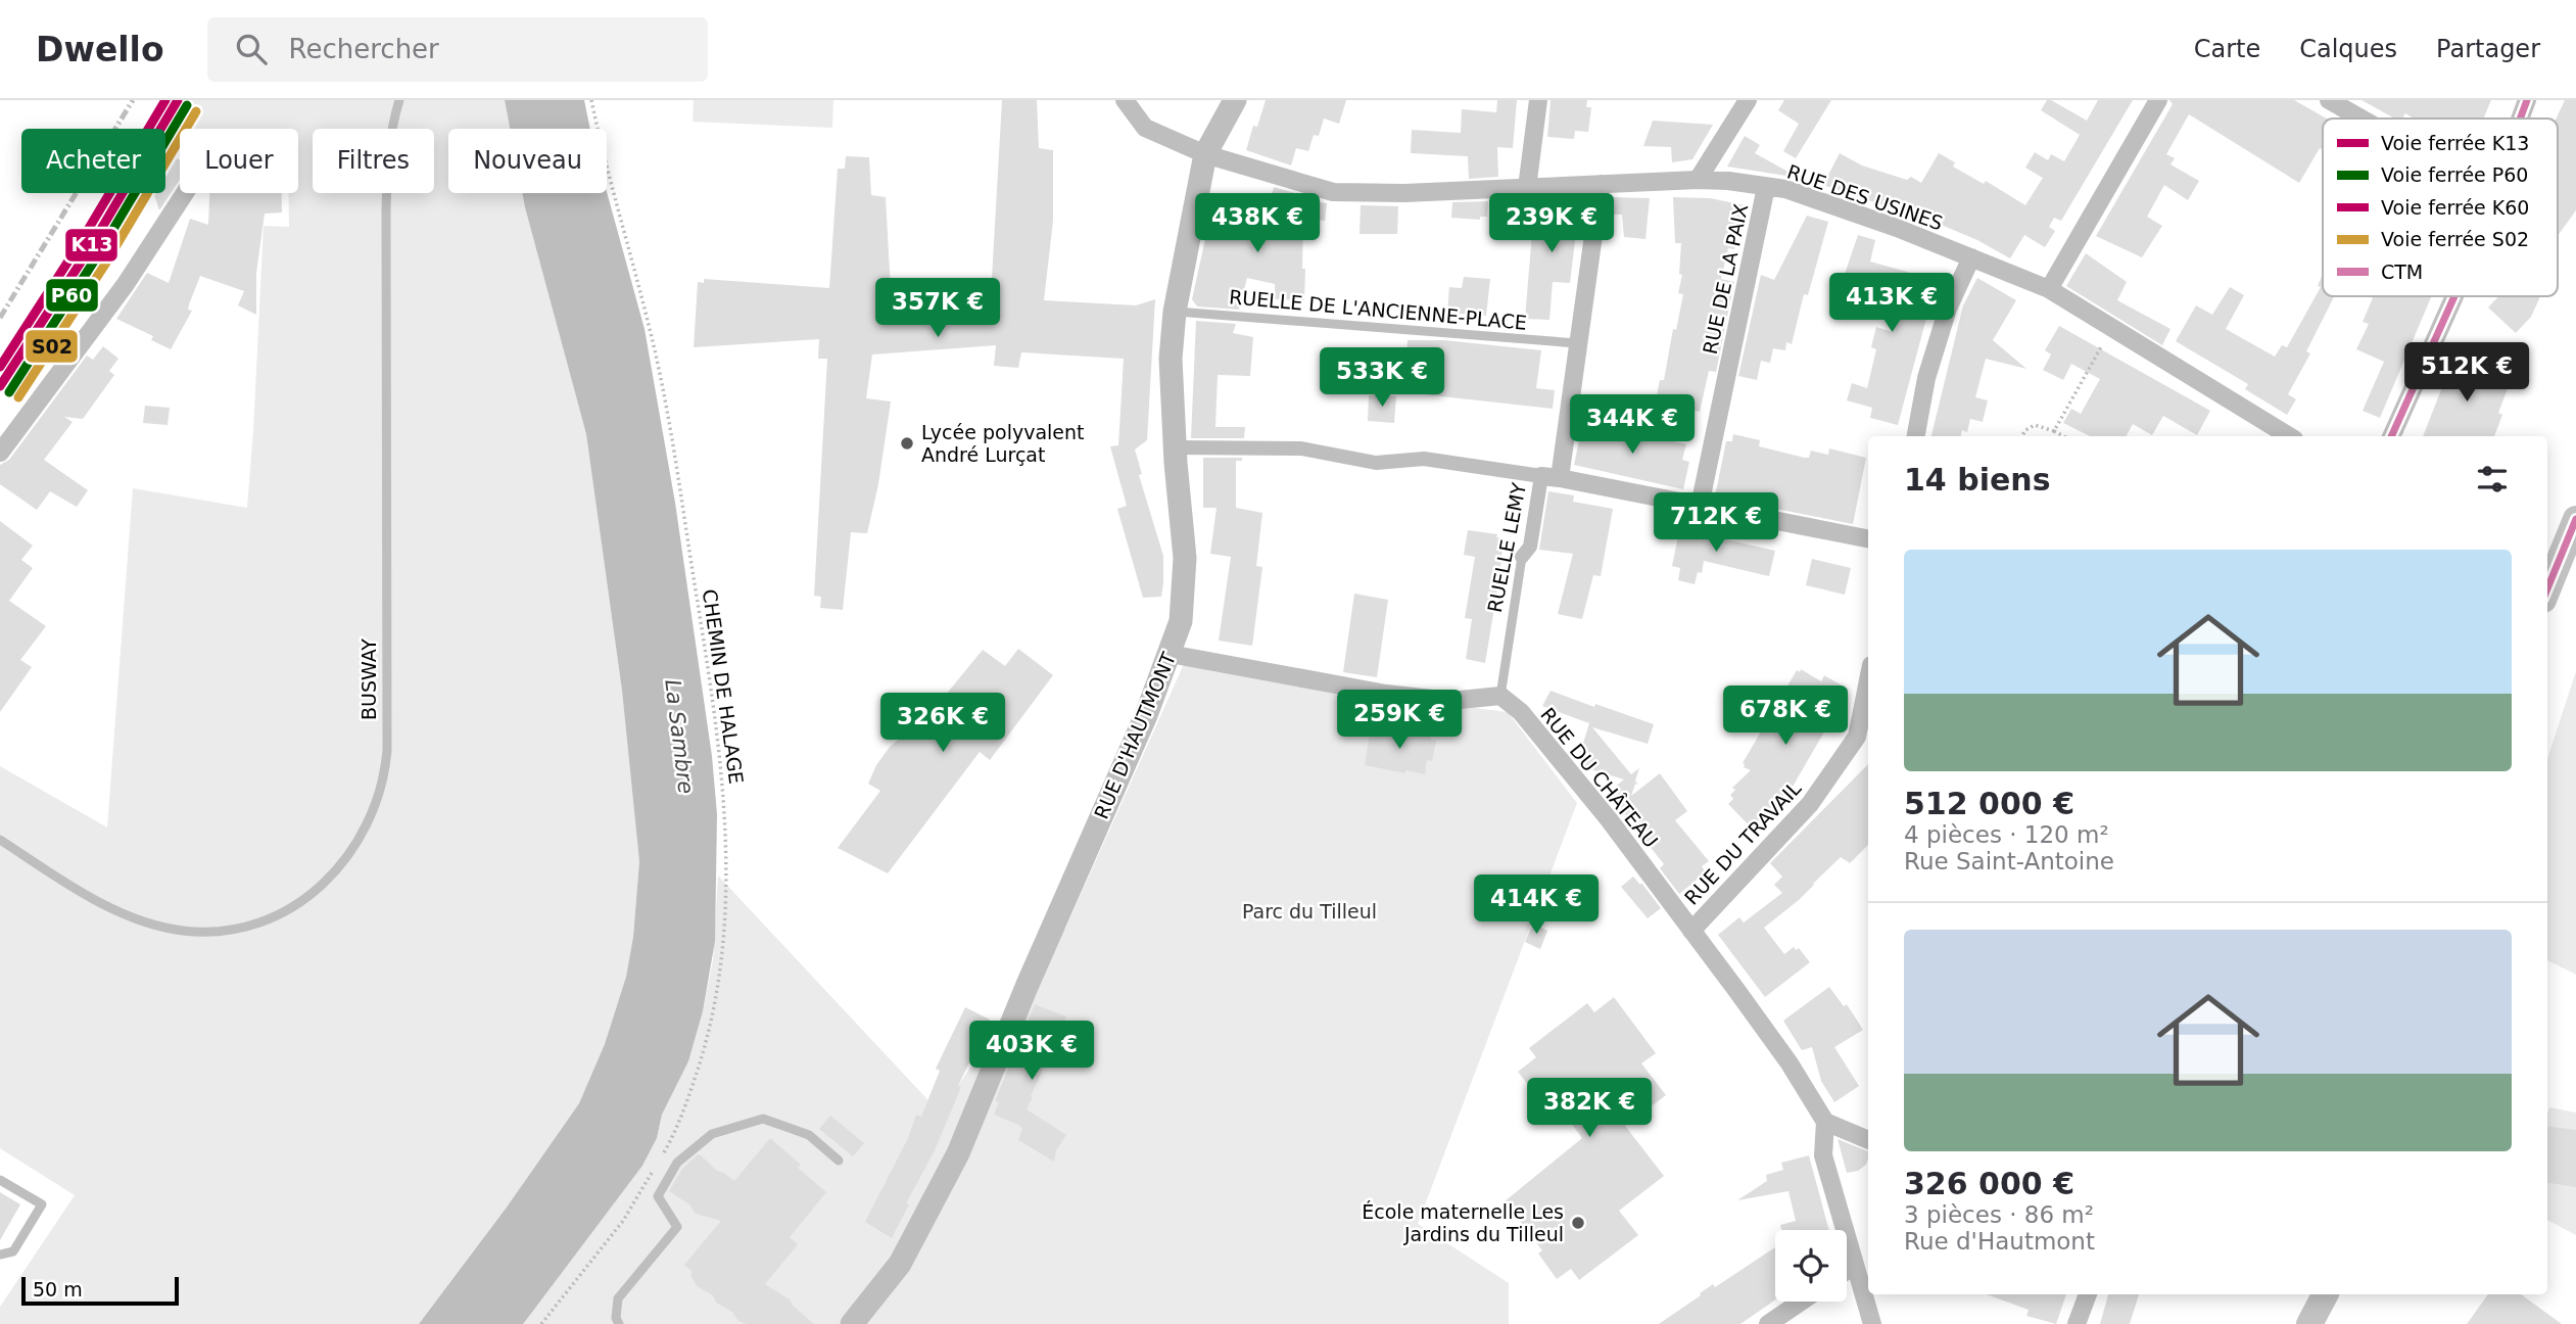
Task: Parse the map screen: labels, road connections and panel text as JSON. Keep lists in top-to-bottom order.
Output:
{
  "streets": {
    "street": [
      "RUE DES USINES",
      "RUE DE LA PAIX",
      "RUELLE LEMY",
      "RUE D'HAUTMONT",
      "RUE DU CHÂTEAU",
      "RUE DU TRAVAIL"
    ],
    "lane": ["RUELLE DE L'ANCIENNE-PLACE", "BUSWAY"],
    "path": ["CHEMIN DE HALAGE"]
  },
  "crossings": [
    ["RUE DES USINES", "RUE DE LA PAIX"],
    ["RUE DES USINES", "RUE D'HAUTMONT"],
    ["RUELLE DE L'ANCIENNE-PLACE", "RUE D'HAUTMONT"],
    ["RUELLE LEMY", "RUE D'HAUTMONT"],
    ["RUELLE LEMY", "RUE DU CHÂTEAU"],
    ["RUE DU CHÂTEAU", "RUE DU TRAVAIL"]
  ],
  "water": ["La Sambre"],
  "parks": ["Parc du Tilleul"],
  "places": ["Lycée polyvalent André Lurçat", "École maternelle Les Jardins du Tilleul"],
  "lines": [
    "rail line K13",
    "rail line K60",
    "transit line CTM",
    "rail line P60",
    "rail line S02"
  ],
  "legend": [
    "Voie ferrée K13",
    "Voie ferrée P60",
    "Voie ferrée K60",
    "Voie ferrée S02",
    "CTM"
  ],
  "scale_bar": "50 m",
  "page": {
    "header": "Dwello",
    "search": "Rechercher",
    "nav": ["Carte", "Calques", "Partager"],
    "chip": [
      "Acheter",
      "Louer",
      "Filtres",
      "Nouveau"
    ],
    "price": [
      "438K €",
      "239K €",
      "413K €",
      "357K €",
      "512K €",
      "533K €",
      "344K €",
      "712K €",
      "678K €",
      "259K €",
      "326K €",
      "414K €",
      "403K €",
      "382K €"
    ],
    "heading": "14 biens",
    "list": [
      {
        "name": "512 000 €",
        "note": "4 pièces · 120 m² · Rue Saint-Antoine"
      },
      {
        "name": "326 000 €",
        "note": "3 pièces · 86 m² · Rue d'Hautmont"
      }
    ],
    "scale": "50 m"
  }
}
